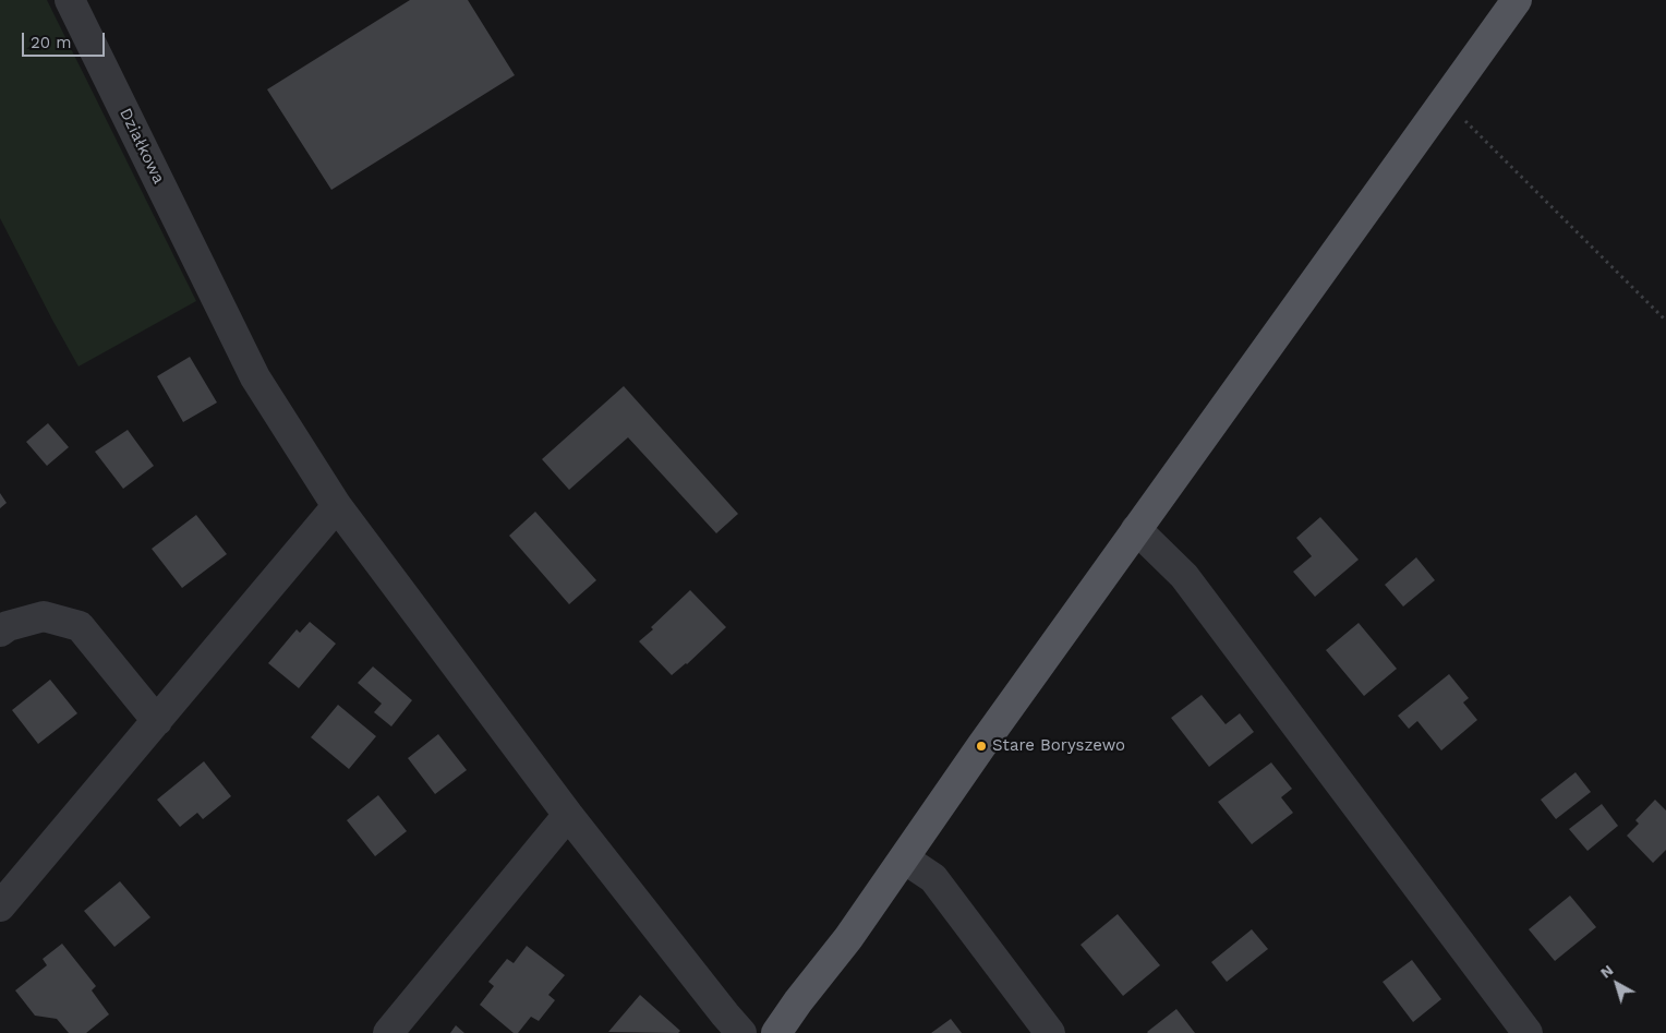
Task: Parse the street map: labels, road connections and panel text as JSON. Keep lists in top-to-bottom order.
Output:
{
  "streets": {
    "street": ["Działkowa"]
  },
  "places": ["Stare Boryszewo"],
  "scale_bar": "20 m",
  "north": "top left"
}
